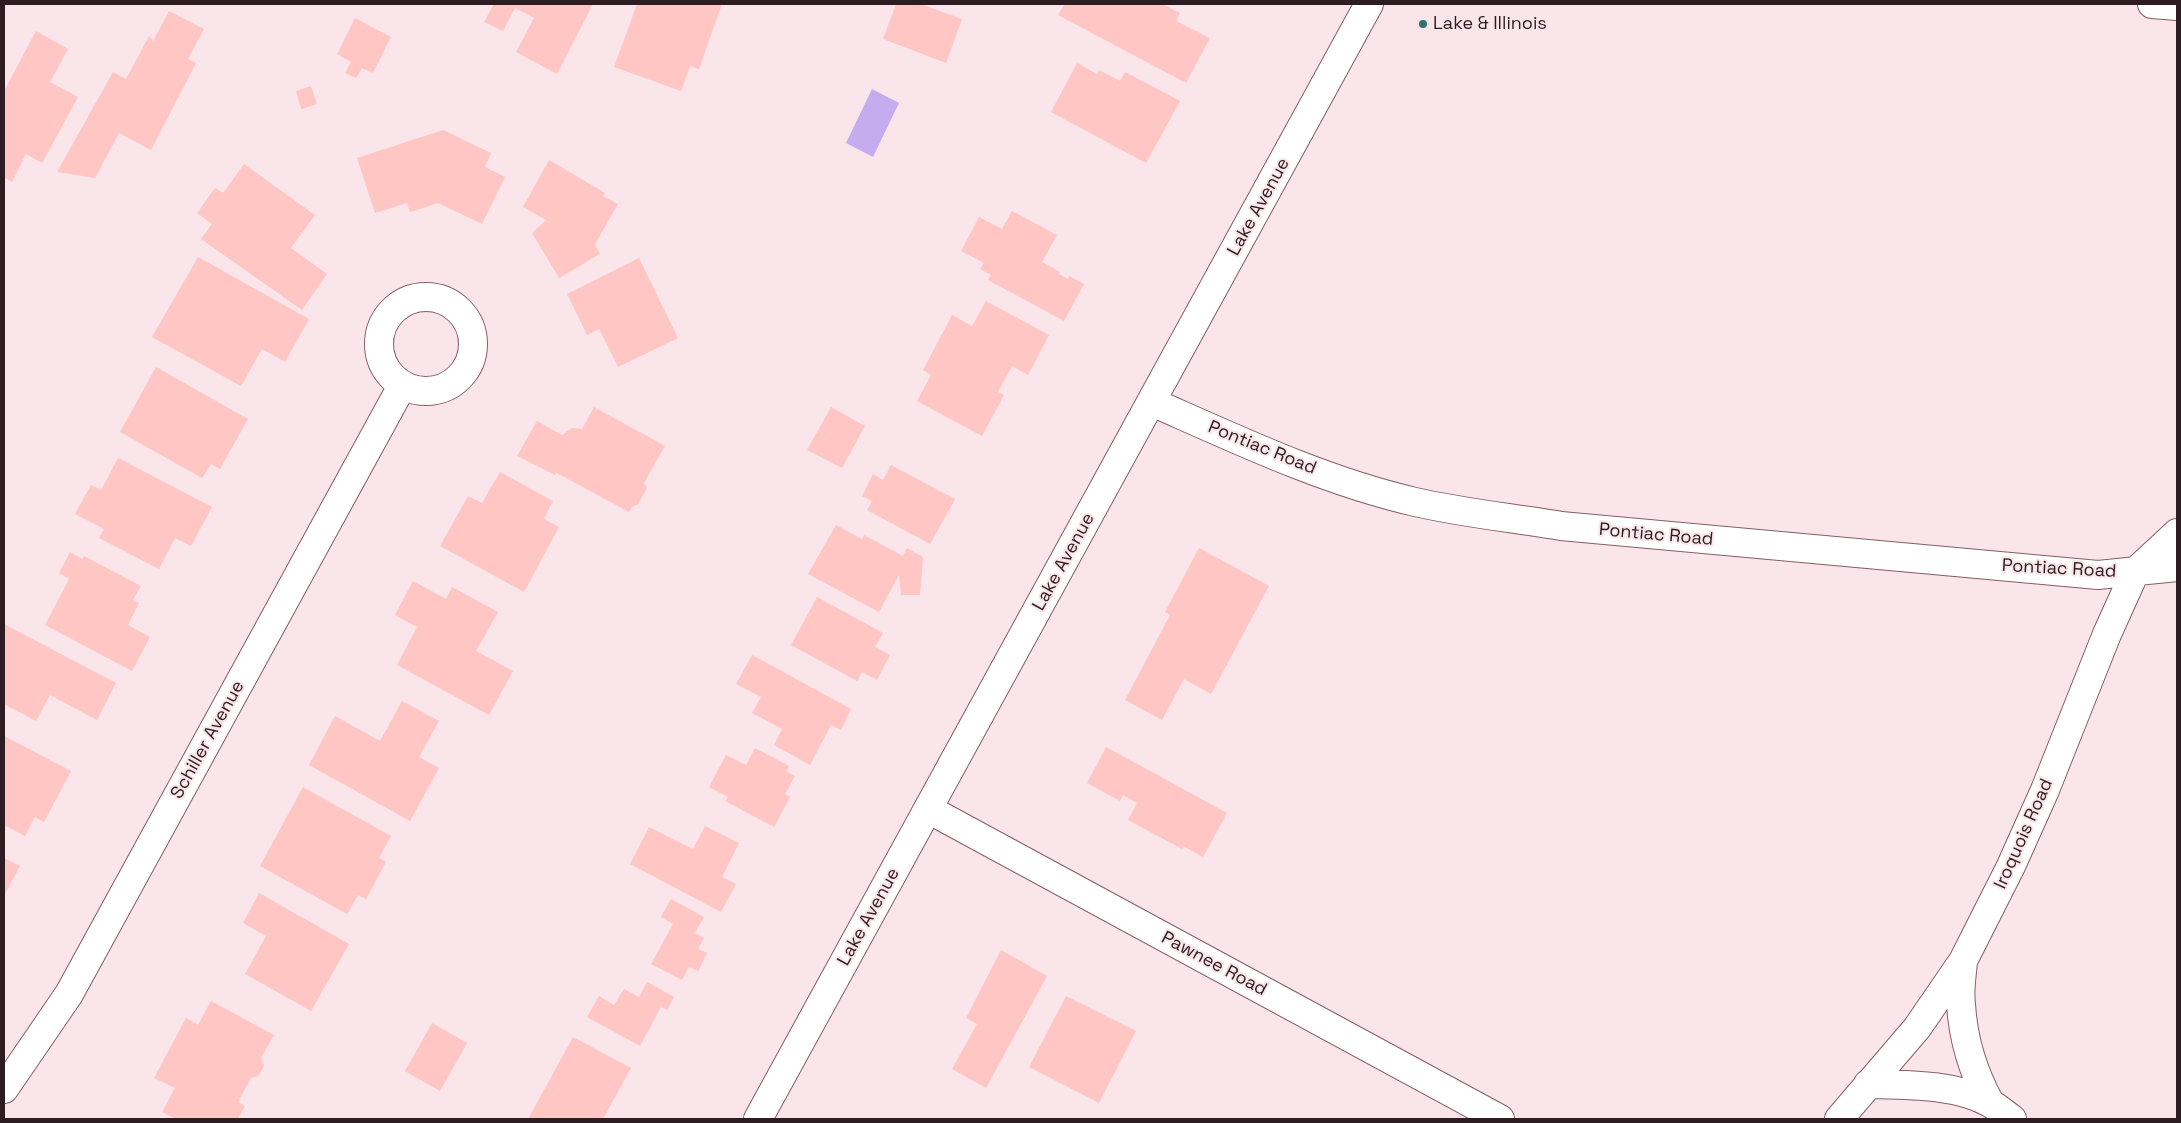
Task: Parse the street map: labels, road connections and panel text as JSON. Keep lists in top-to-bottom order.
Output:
{
  "streets": {
    "street": [
      "Lake Avenue",
      "Pontiac Road",
      "Schiller Avenue",
      "Iroquois Road",
      "Pawnee Road"
    ]
  },
  "crossings": [
    ["Lake Avenue", "Pontiac Road"],
    ["Lake Avenue", "Pawnee Road"],
    ["Pontiac Road", "Iroquois Road"]
  ],
  "places": ["Lake & Illinois"]
}
